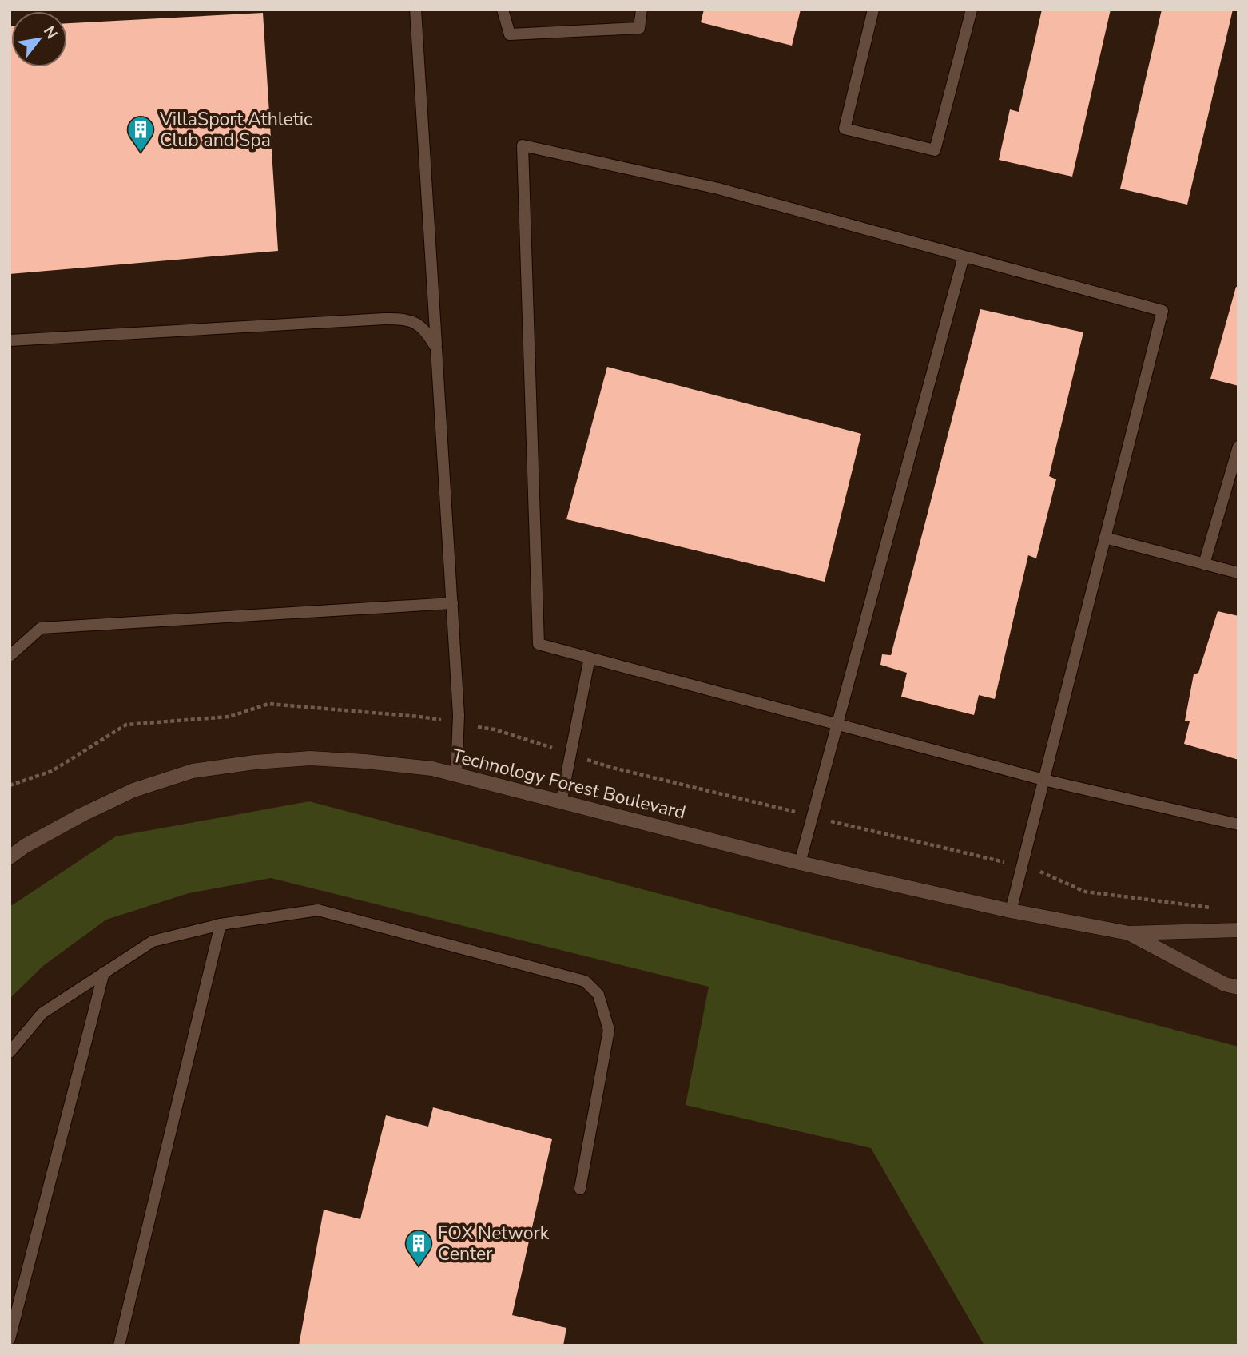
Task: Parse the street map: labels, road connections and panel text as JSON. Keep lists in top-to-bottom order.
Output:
{
  "streets": {
    "street": ["Technology Forest Boulevard"]
  },
  "places": {
    "building": ["VillaSport Athletic Club and Spa", "FOX Network Center"]
  },
  "north": "top right"
}
